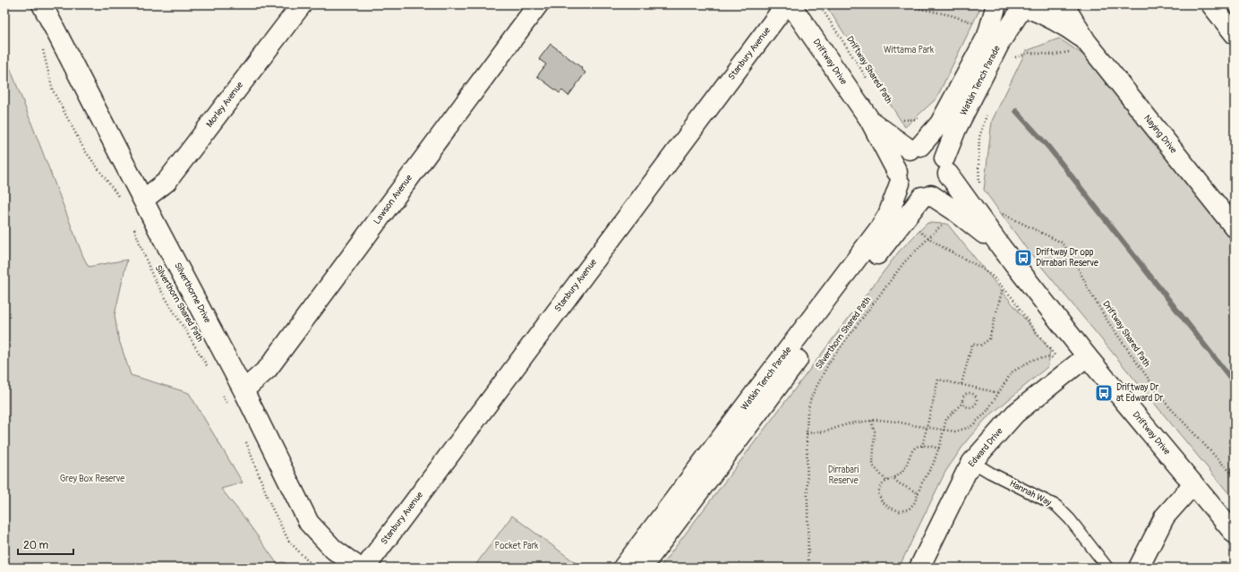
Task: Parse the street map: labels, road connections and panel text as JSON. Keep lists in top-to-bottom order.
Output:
{
  "streets": {
    "street": [
      "Stanbury Avenue",
      "Driftway Drive",
      "Watkin Tench Parade",
      "Morley Avenue",
      "Naying Drive",
      "Lawson Avenue",
      "Silverthorne Drive",
      "Edward Drive"
    ],
    "lane": ["Hannah Way"],
    "path": ["Driftway Shared Path", "Silverthorn Shared Path"]
  },
  "crossings": [
    ["Driftway Drive", "Watkin Tench Parade"],
    ["Driftway Drive", "Edward Drive"],
    ["Watkin Tench Parade", "Naying Drive"],
    ["Morley Avenue", "Silverthorne Drive"],
    ["Lawson Avenue", "Silverthorne Drive"],
    ["Edward Drive", "Hannah Way"]
  ],
  "parks": [
    "Wittama Park",
    "Dirrabari Reserve",
    "Grey Box Reserve",
    "Pocket Park"
  ],
  "places": {
    "bus stop": ["Driftway Dr opp Dirrabari Reserve", "Driftway Dr at Edward Dr"]
  },
  "scale_bar": "20 m"
}
